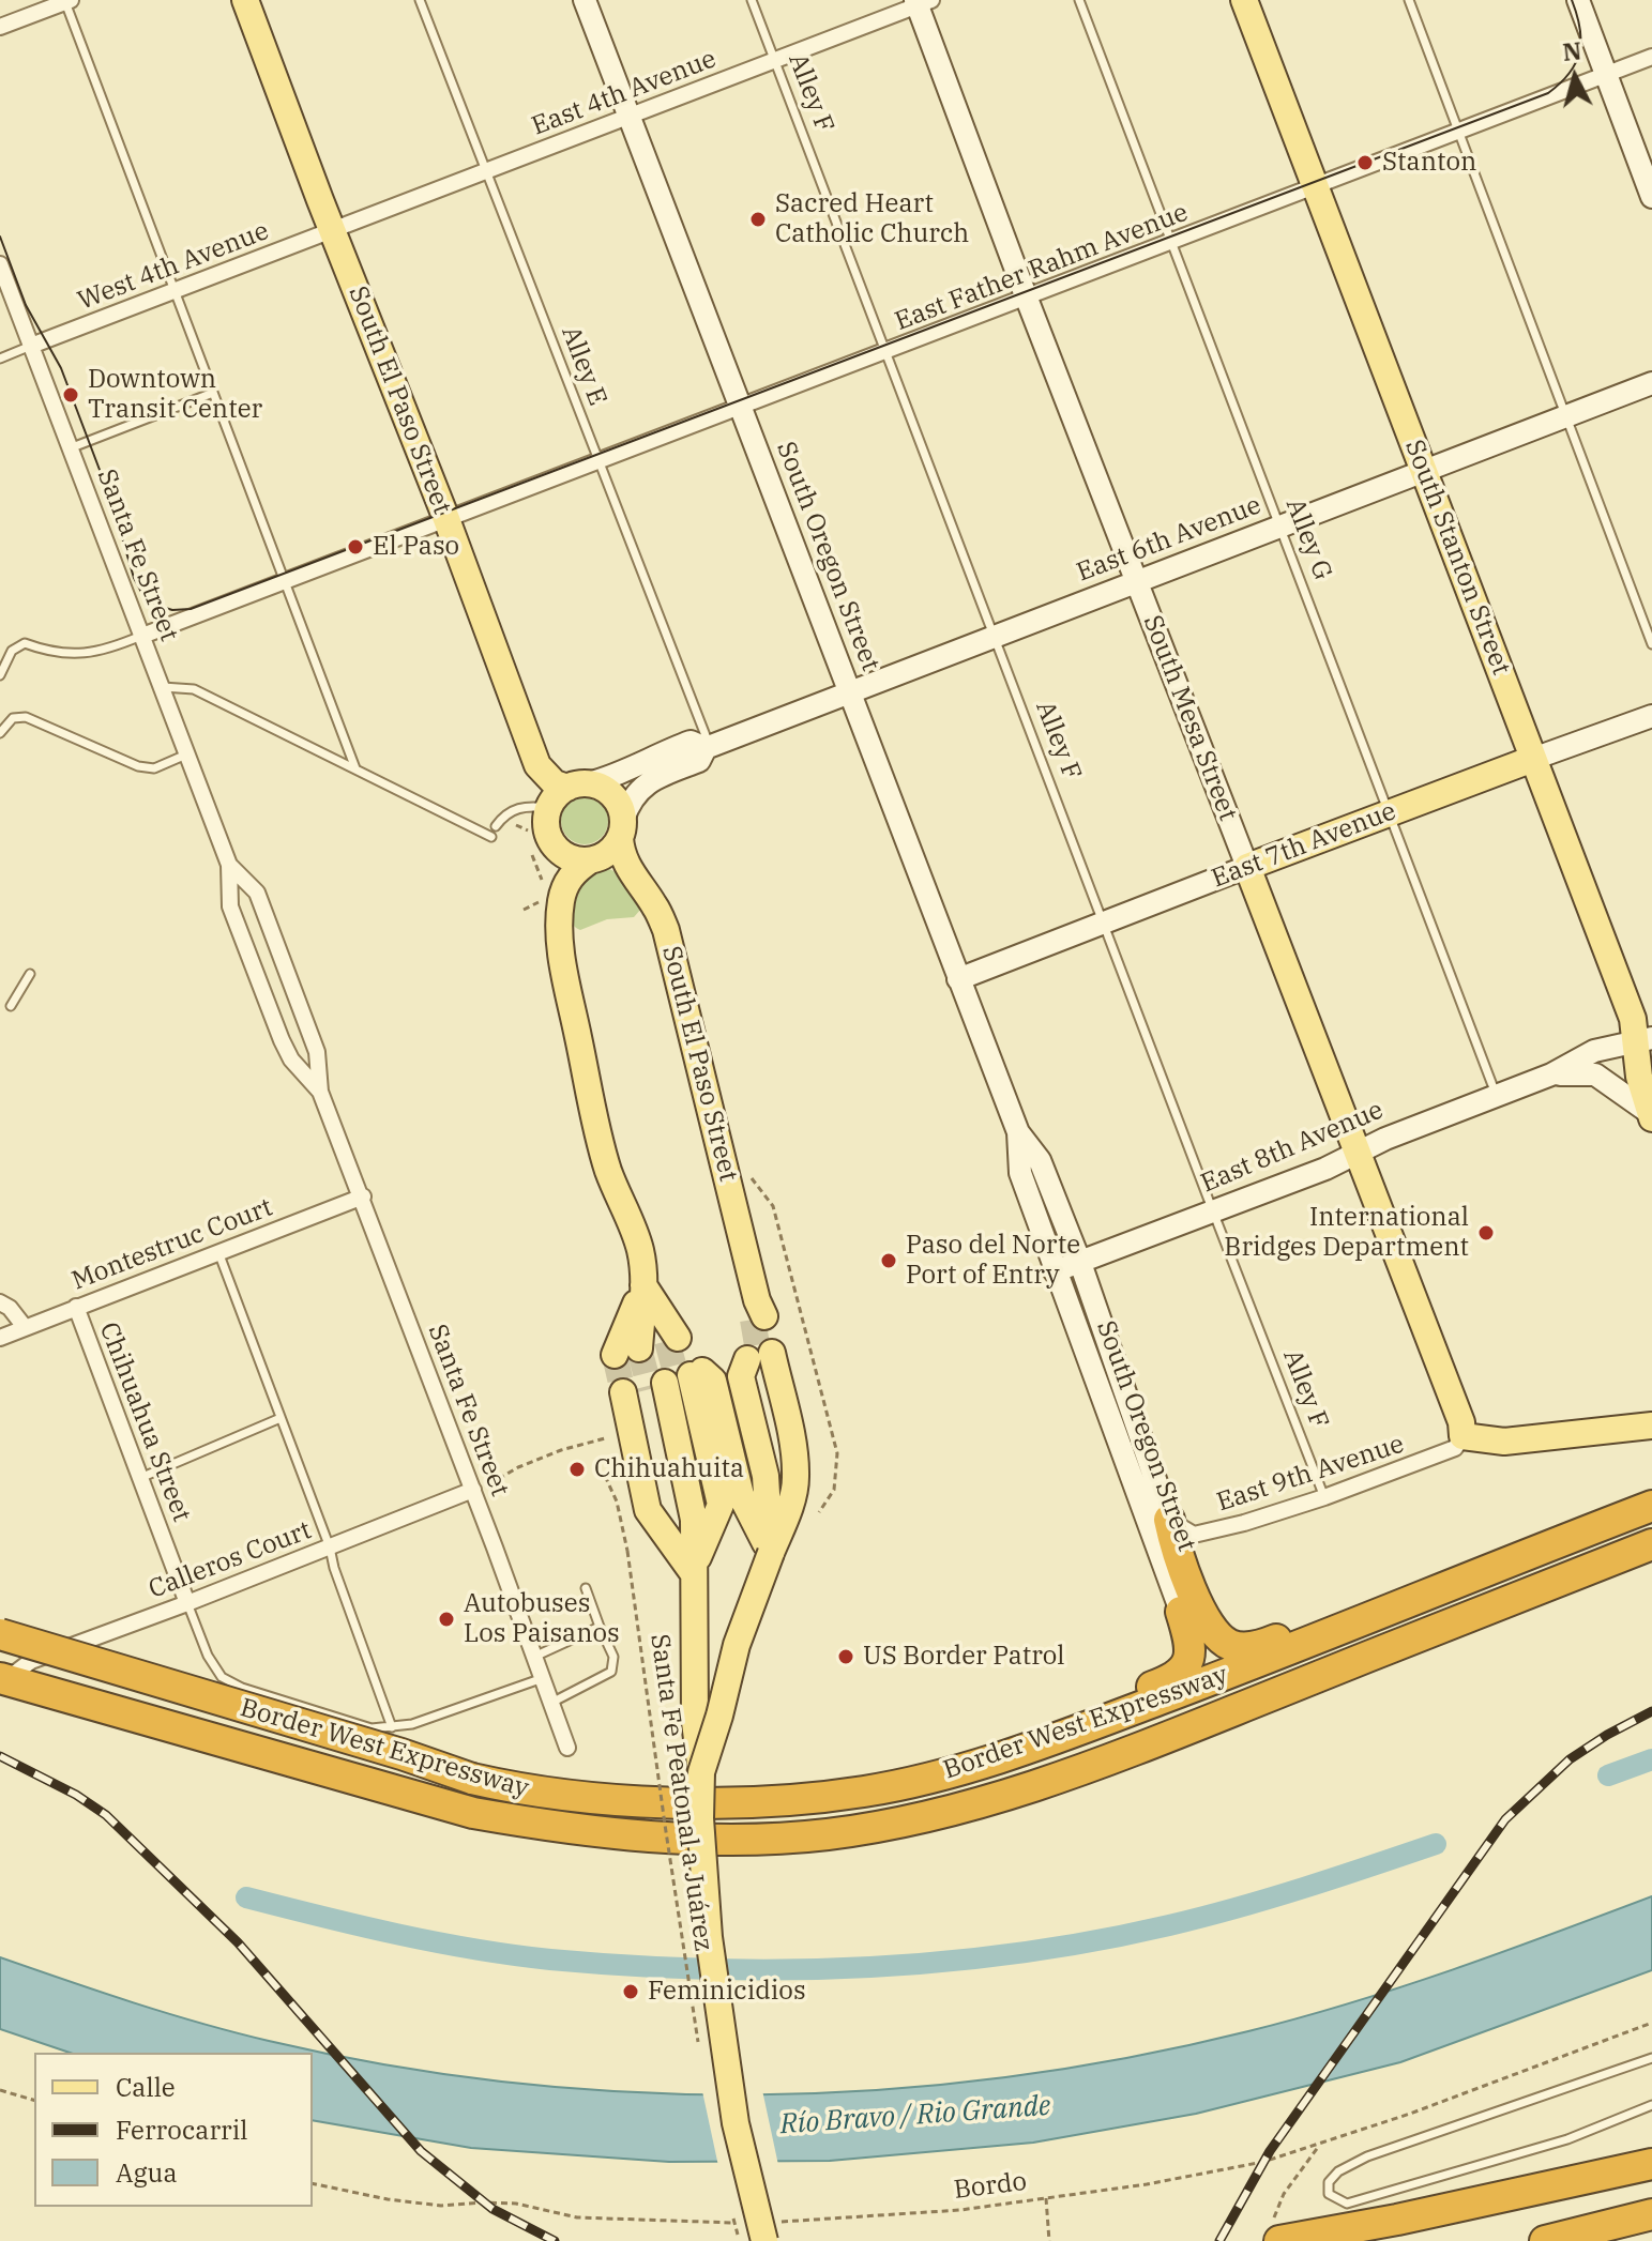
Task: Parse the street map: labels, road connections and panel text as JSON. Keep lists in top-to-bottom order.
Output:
{
  "streets": {
    "highway": ["Border West Expressway"],
    "main road": [
      "South El Paso Street",
      "South Stanton Street",
      "South Mesa Street",
      "East 7th Avenue"
    ],
    "street": [
      "East 4th Avenue",
      "West 4th Avenue",
      "East Father Rahm Avenue",
      "East 6th Avenue",
      "Santa Fe Street",
      "South Oregon Street",
      "East 8th Avenue",
      "Montestruc Court",
      "Chihuahua Street",
      "East 9th Avenue",
      "Calleros Court"
    ],
    "lane": ["Alley F", "Alley E", "Alley G"],
    "path": ["Santa Fe Peatonal a Juárez", "Bordo"]
  },
  "crossings": [
    ["East 4th Avenue", "Alley F"],
    ["East 4th Avenue", "West 4th Avenue"],
    ["East 4th Avenue", "Alley E"],
    ["East 4th Avenue", "South El Paso Street"],
    ["East 4th Avenue", "South Oregon Street"],
    ["East 4th Avenue", "South Mesa Street"],
    ["Alley F", "East Father Rahm Avenue"],
    ["Alley F", "East 6th Avenue"],
    ["Alley F", "East 7th Avenue"],
    ["Alley F", "East 8th Avenue"],
    ["Alley F", "East 9th Avenue"],
    ["West 4th Avenue", "South El Paso Street"],
    ["West 4th Avenue", "Santa Fe Street"],
    ["East Father Rahm Avenue", "Alley E"],
    ["East Father Rahm Avenue", "South El Paso Street"],
    ["East Father Rahm Avenue", "Alley G"],
    ["East Father Rahm Avenue", "Santa Fe Street"],
    ["East Father Rahm Avenue", "South Oregon Street"],
    ["East Father Rahm Avenue", "South Stanton Street"],
    ["East Father Rahm Avenue", "South Mesa Street"],
    ["Alley E", "East 6th Avenue"],
    ["South El Paso Street", "East 6th Avenue"],
    ["East 6th Avenue", "Alley G"],
    ["East 6th Avenue", "South Oregon Street"],
    ["East 6th Avenue", "South Stanton Street"],
    ["East 6th Avenue", "South Mesa Street"],
    ["Alley G", "East 7th Avenue"],
    ["Alley G", "East 8th Avenue"],
    ["Santa Fe Street", "Montestruc Court"],
    ["Santa Fe Street", "Calleros Court"],
    ["South Oregon Street", "East 7th Avenue"],
    ["South Oregon Street", "East 8th Avenue"],
    ["South Oregon Street", "East 9th Avenue"],
    ["South Stanton Street", "East 7th Avenue"],
    ["South Stanton Street", "East 8th Avenue"],
    ["South Mesa Street", "East 7th Avenue"],
    ["South Mesa Street", "East 8th Avenue"],
    ["South Mesa Street", "East 9th Avenue"],
    ["Montestruc Court", "Chihuahua Street"],
    ["Chihuahua Street", "Calleros Court"],
    ["Calleros Court", "Border West Expressway"]
  ],
  "water": ["Río Bravo / Rio Grande"],
  "places": [
    "Stanton",
    "Sacred Heart Catholic Church",
    "Downtown Transit Center",
    "El Paso",
    "International Bridges Department",
    "Paso del Norte Port of Entry",
    "Chihuahuita",
    "Autobuses Los Paisanos",
    "US Border Patrol",
    "Feminicidios"
  ],
  "legend": ["Calle", "Ferrocarril", "Agua"],
  "north": "top"
}
